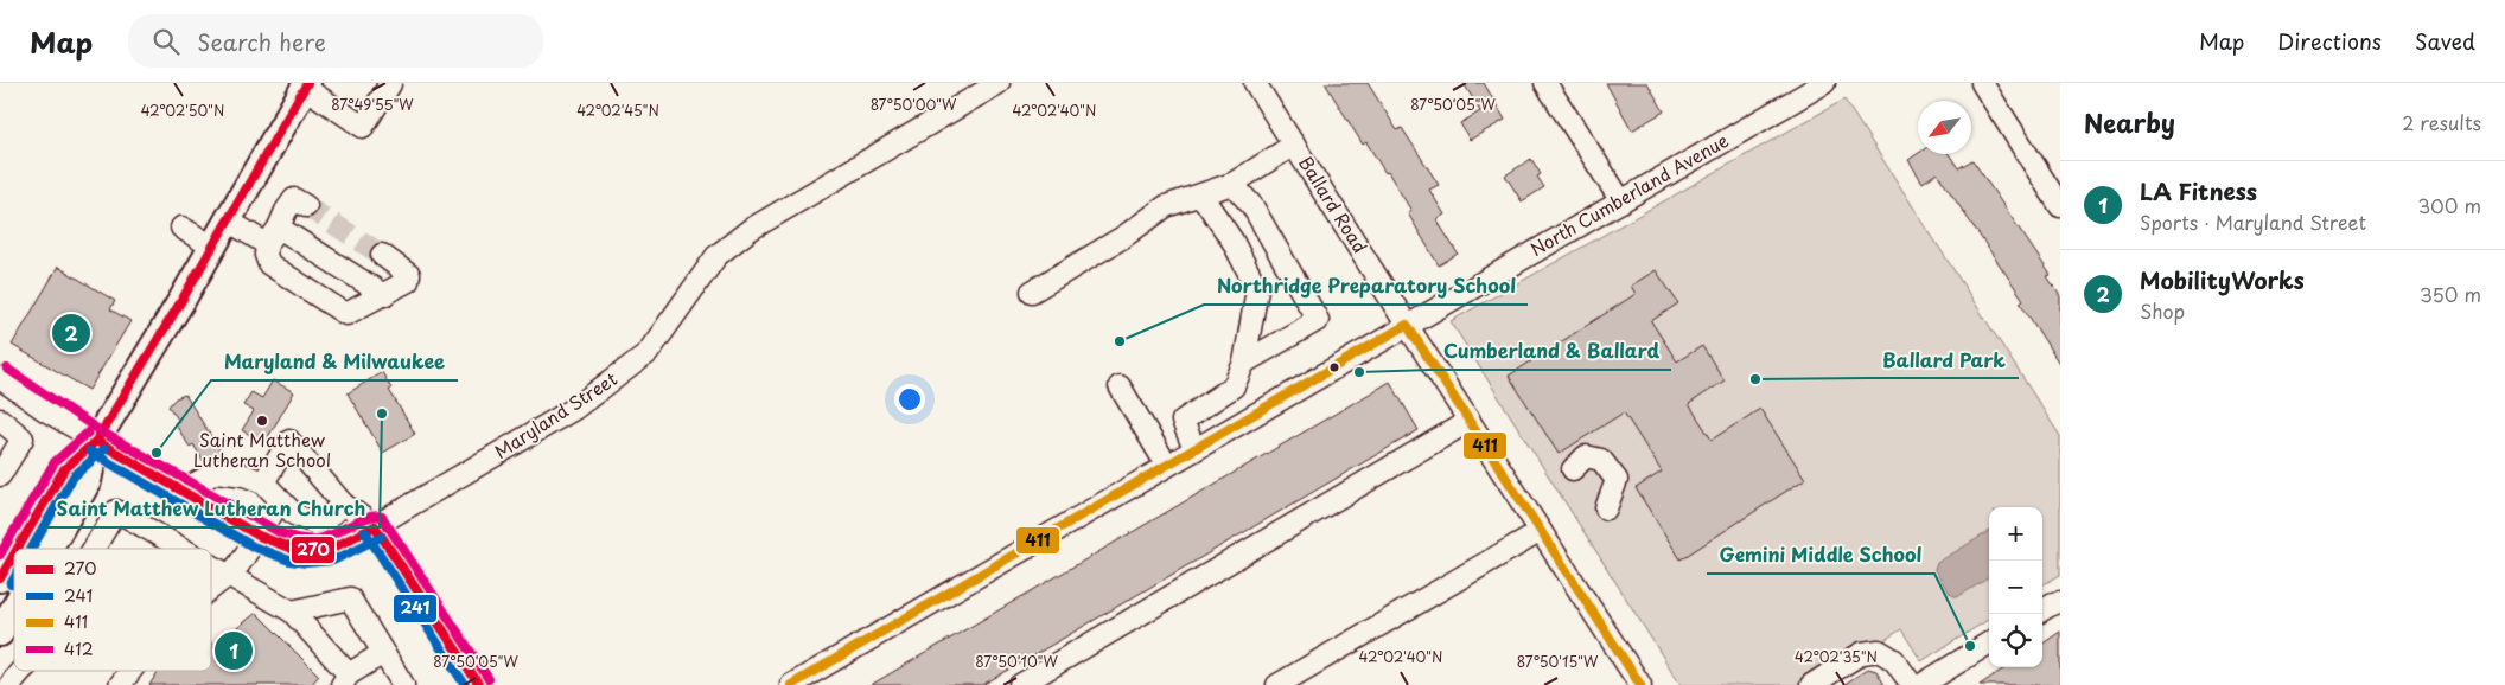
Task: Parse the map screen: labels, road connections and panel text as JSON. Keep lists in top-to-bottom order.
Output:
{
  "streets": {
    "street": ["North Cumberland Avenue", "Ballard Road", "Maryland Street"]
  },
  "crossings": [
    ["North Cumberland Avenue", "Ballard Road"]
  ],
  "places": [
    "Northridge Preparatory School",
    "Cumberland & Ballard",
    "Ballard Park",
    "Saint Matthew Lutheran Church",
    "Saint Matthew Lutheran School",
    "Maryland & Milwaukee",
    "Gemini Middle School"
  ],
  "lines": [
    "transit line 270",
    "transit line 411",
    "transit line 412",
    "transit line 241"
  ],
  "legend": [
    "270",
    "241",
    "411",
    "412"
  ],
  "north": "bottom left",
  "page": {
    "header": "Map",
    "search": "Search here",
    "nav": ["Map", "Directions", "Saved"],
    "heading": ["Nearby", "2 results"],
    "list": [
      {
        "mark": "1",
        "name": "LA Fitness",
        "note": "Sports · Maryland Street",
        "value": "300 m"
      },
      {
        "mark": "2",
        "name": "MobilityWorks",
        "note": "Shop",
        "value": "350 m"
      }
    ],
    "pins": ["2", "1"],
    "map_buttons": ["+", "−"]
  },
  "coordinates": [
    "87°49'55\"W",
    "87°50'00\"W",
    "87°50'05\"W",
    "42°02'50\"N",
    "42°02'45\"N",
    "42°02'40\"N",
    "42°02'35\"N",
    "87°50'10\"W",
    "87°50'15\"W"
  ]
}
